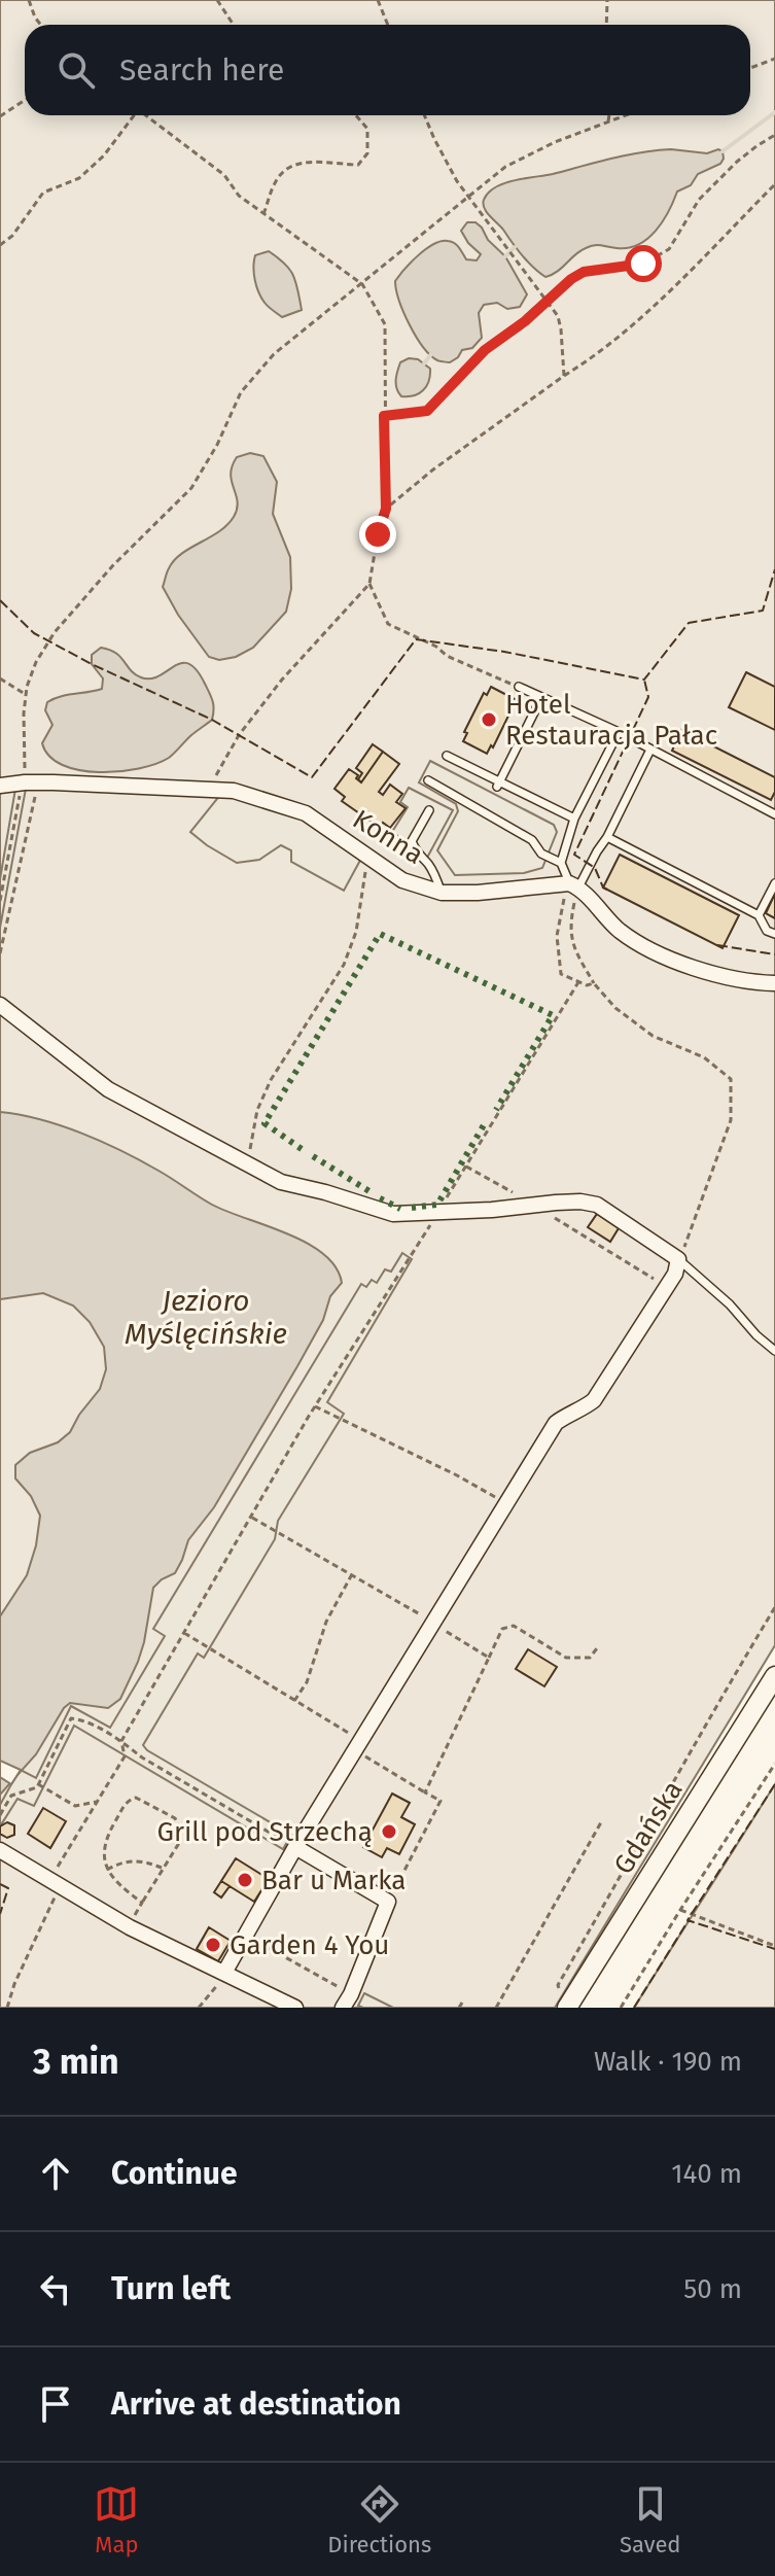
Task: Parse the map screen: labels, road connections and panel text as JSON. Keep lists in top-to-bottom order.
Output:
{
  "streets": {
    "main road": ["Gdańska"],
    "street": ["Konna"]
  },
  "water": ["Jezioro Myślęcińskie"],
  "places": [
    "Hotel Restauracja Pałac",
    "Grill pod Strzechą",
    "Bar u Marka",
    "Garden 4 You"
  ],
  "page": {
    "search": "Search here",
    "heading": ["3 min", "Walk · 190 m"],
    "list": [
      ["Continue", "140 m"],
      ["Turn left", "50 m"],
      "Arrive at destination"
    ],
    "nav": ["Map", "Directions", "Saved"]
  }
}
